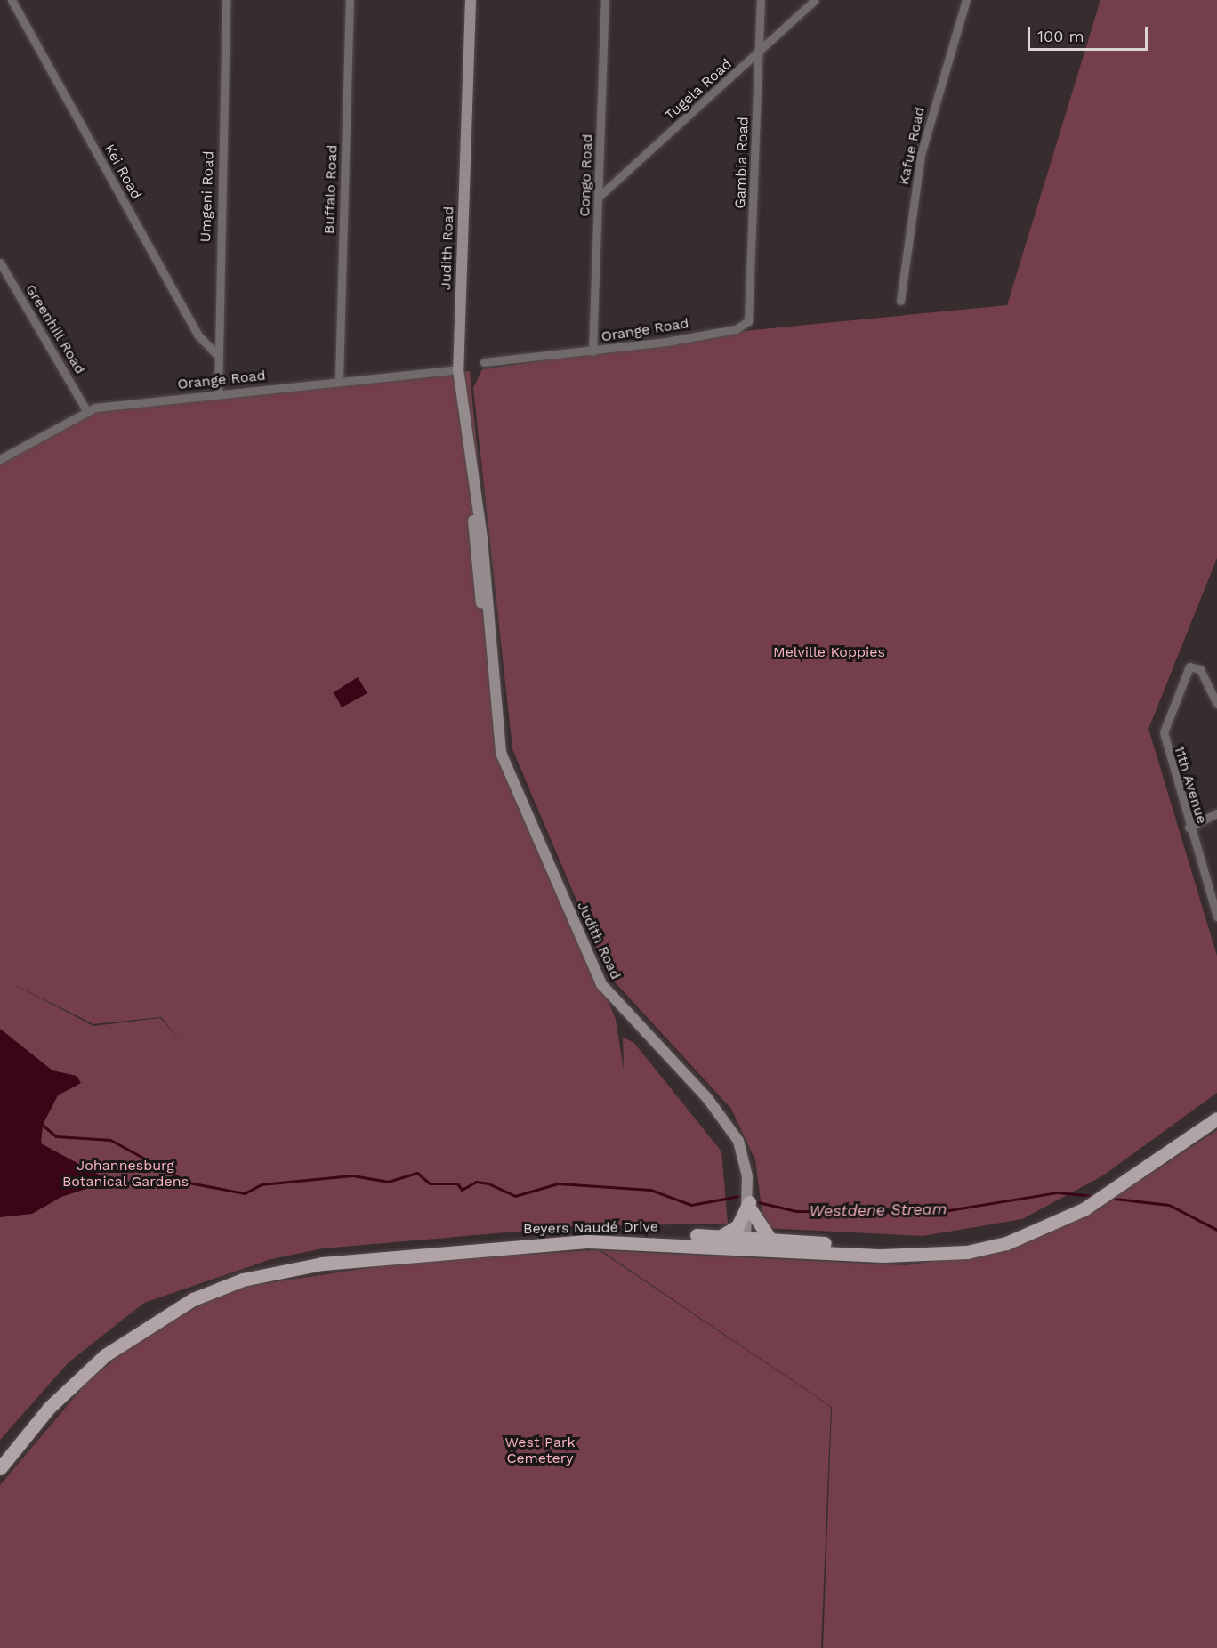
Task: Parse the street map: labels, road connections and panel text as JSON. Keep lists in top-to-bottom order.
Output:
{
  "streets": {
    "main road": ["Beyers Naudé Drive"],
    "street": [
      "Tugela Road",
      "Kafue Road",
      "Gambia Road",
      "Kei Road",
      "Congo Road",
      "Buffalo Road",
      "Umgeni Road",
      "Judith Road",
      "Greenhill Road",
      "Orange Road",
      "11th Avenue"
    ]
  },
  "crossings": [
    ["Tugela Road", "Gambia Road"],
    ["Tugela Road", "Congo Road"],
    ["Gambia Road", "Orange Road"],
    ["Kei Road", "Umgeni Road"],
    ["Congo Road", "Orange Road"],
    ["Buffalo Road", "Orange Road"],
    ["Umgeni Road", "Orange Road"],
    ["Judith Road", "Orange Road"],
    ["Judith Road", "Beyers Naudé Drive"],
    ["Greenhill Road", "Orange Road"]
  ],
  "water": ["Westdene Stream"],
  "parks": ["Melville Koppies", "Johannesburg Botanical Gardens", "West Park Cemetery"],
  "scale_bar": "100 m"
}
